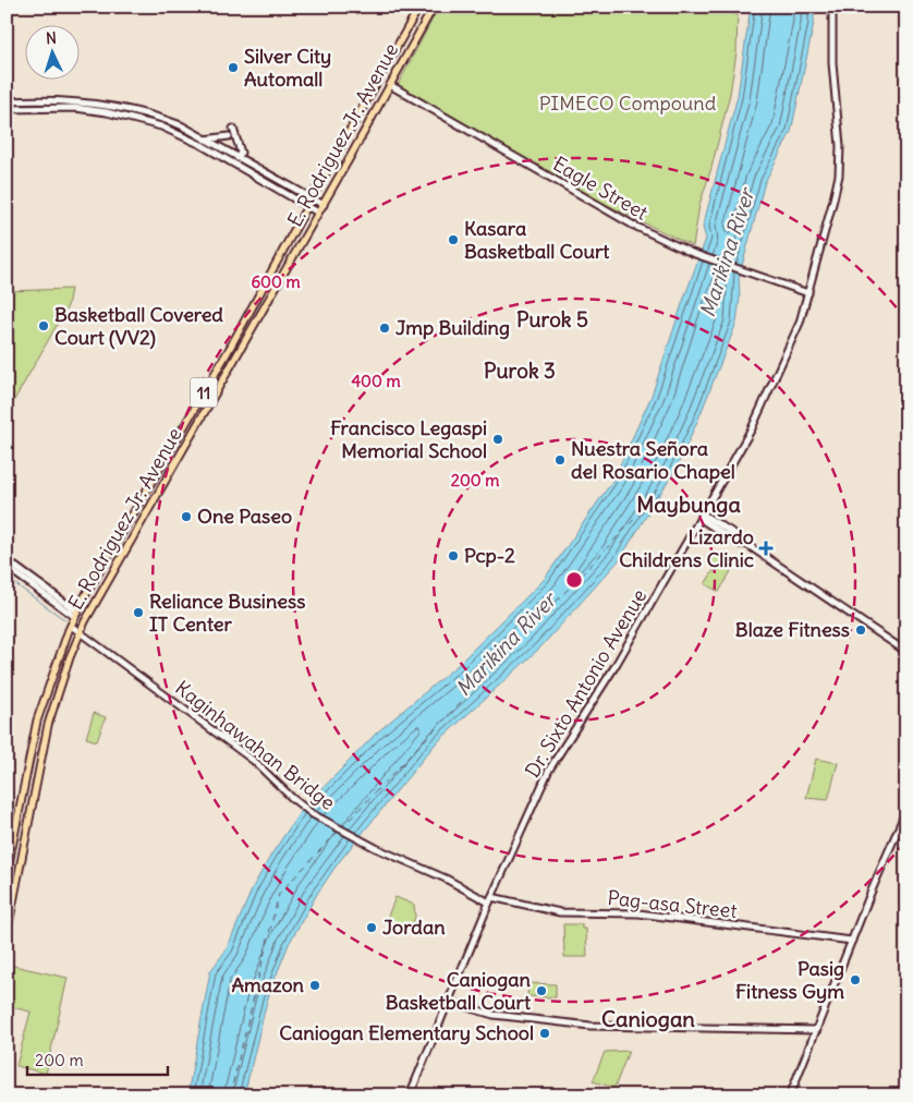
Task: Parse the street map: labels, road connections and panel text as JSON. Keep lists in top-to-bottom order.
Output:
{
  "streets": {
    "main road": [
      "E. Rodriguez Jr. Avenue",
      "Eagle Street",
      "11",
      "Dr. Sixto Antonio Avenue",
      "Kaginhawahan Bridge",
      "Pag-asa Street"
    ]
  },
  "crossings": [
    ["E. Rodriguez Jr. Avenue", "Eagle Street"],
    ["E. Rodriguez Jr. Avenue", "Kaginhawahan Bridge"],
    ["Eagle Street", "Dr. Sixto Antonio Avenue"],
    ["Dr. Sixto Antonio Avenue", "Kaginhawahan Bridge"],
    ["Dr. Sixto Antonio Avenue", "Pag-asa Street"],
    ["Kaginhawahan Bridge", "Pag-asa Street"]
  ],
  "districts": [
    "Purok 5",
    "Purok 3",
    "Maybunga",
    "Caniogan"
  ],
  "water": ["Marikina River"],
  "parks": ["PIMECO Compound"],
  "places": {
    "other": [
      "Silver City Automall",
      "Kasara Basketball Court",
      "Basketball Covered Court (VV2)",
      "Jmp Building",
      "Francisco Legaspi Memorial School",
      "Nuestra Señora del Rosario Chapel",
      "One Paseo",
      "Pcp-2",
      "Reliance Business IT Center",
      "Blaze Fitness",
      "Jordan",
      "Pasig Fitness Gym",
      "Amazon",
      "Caniogan Basketball Court",
      "Caniogan Elementary School"
    ],
    "health": ["Lizardo Childrens Clinic"]
  },
  "scale_bar": "200 m",
  "north": "top",
  "rings": ["600 m", "400 m", "200 m"]
}
